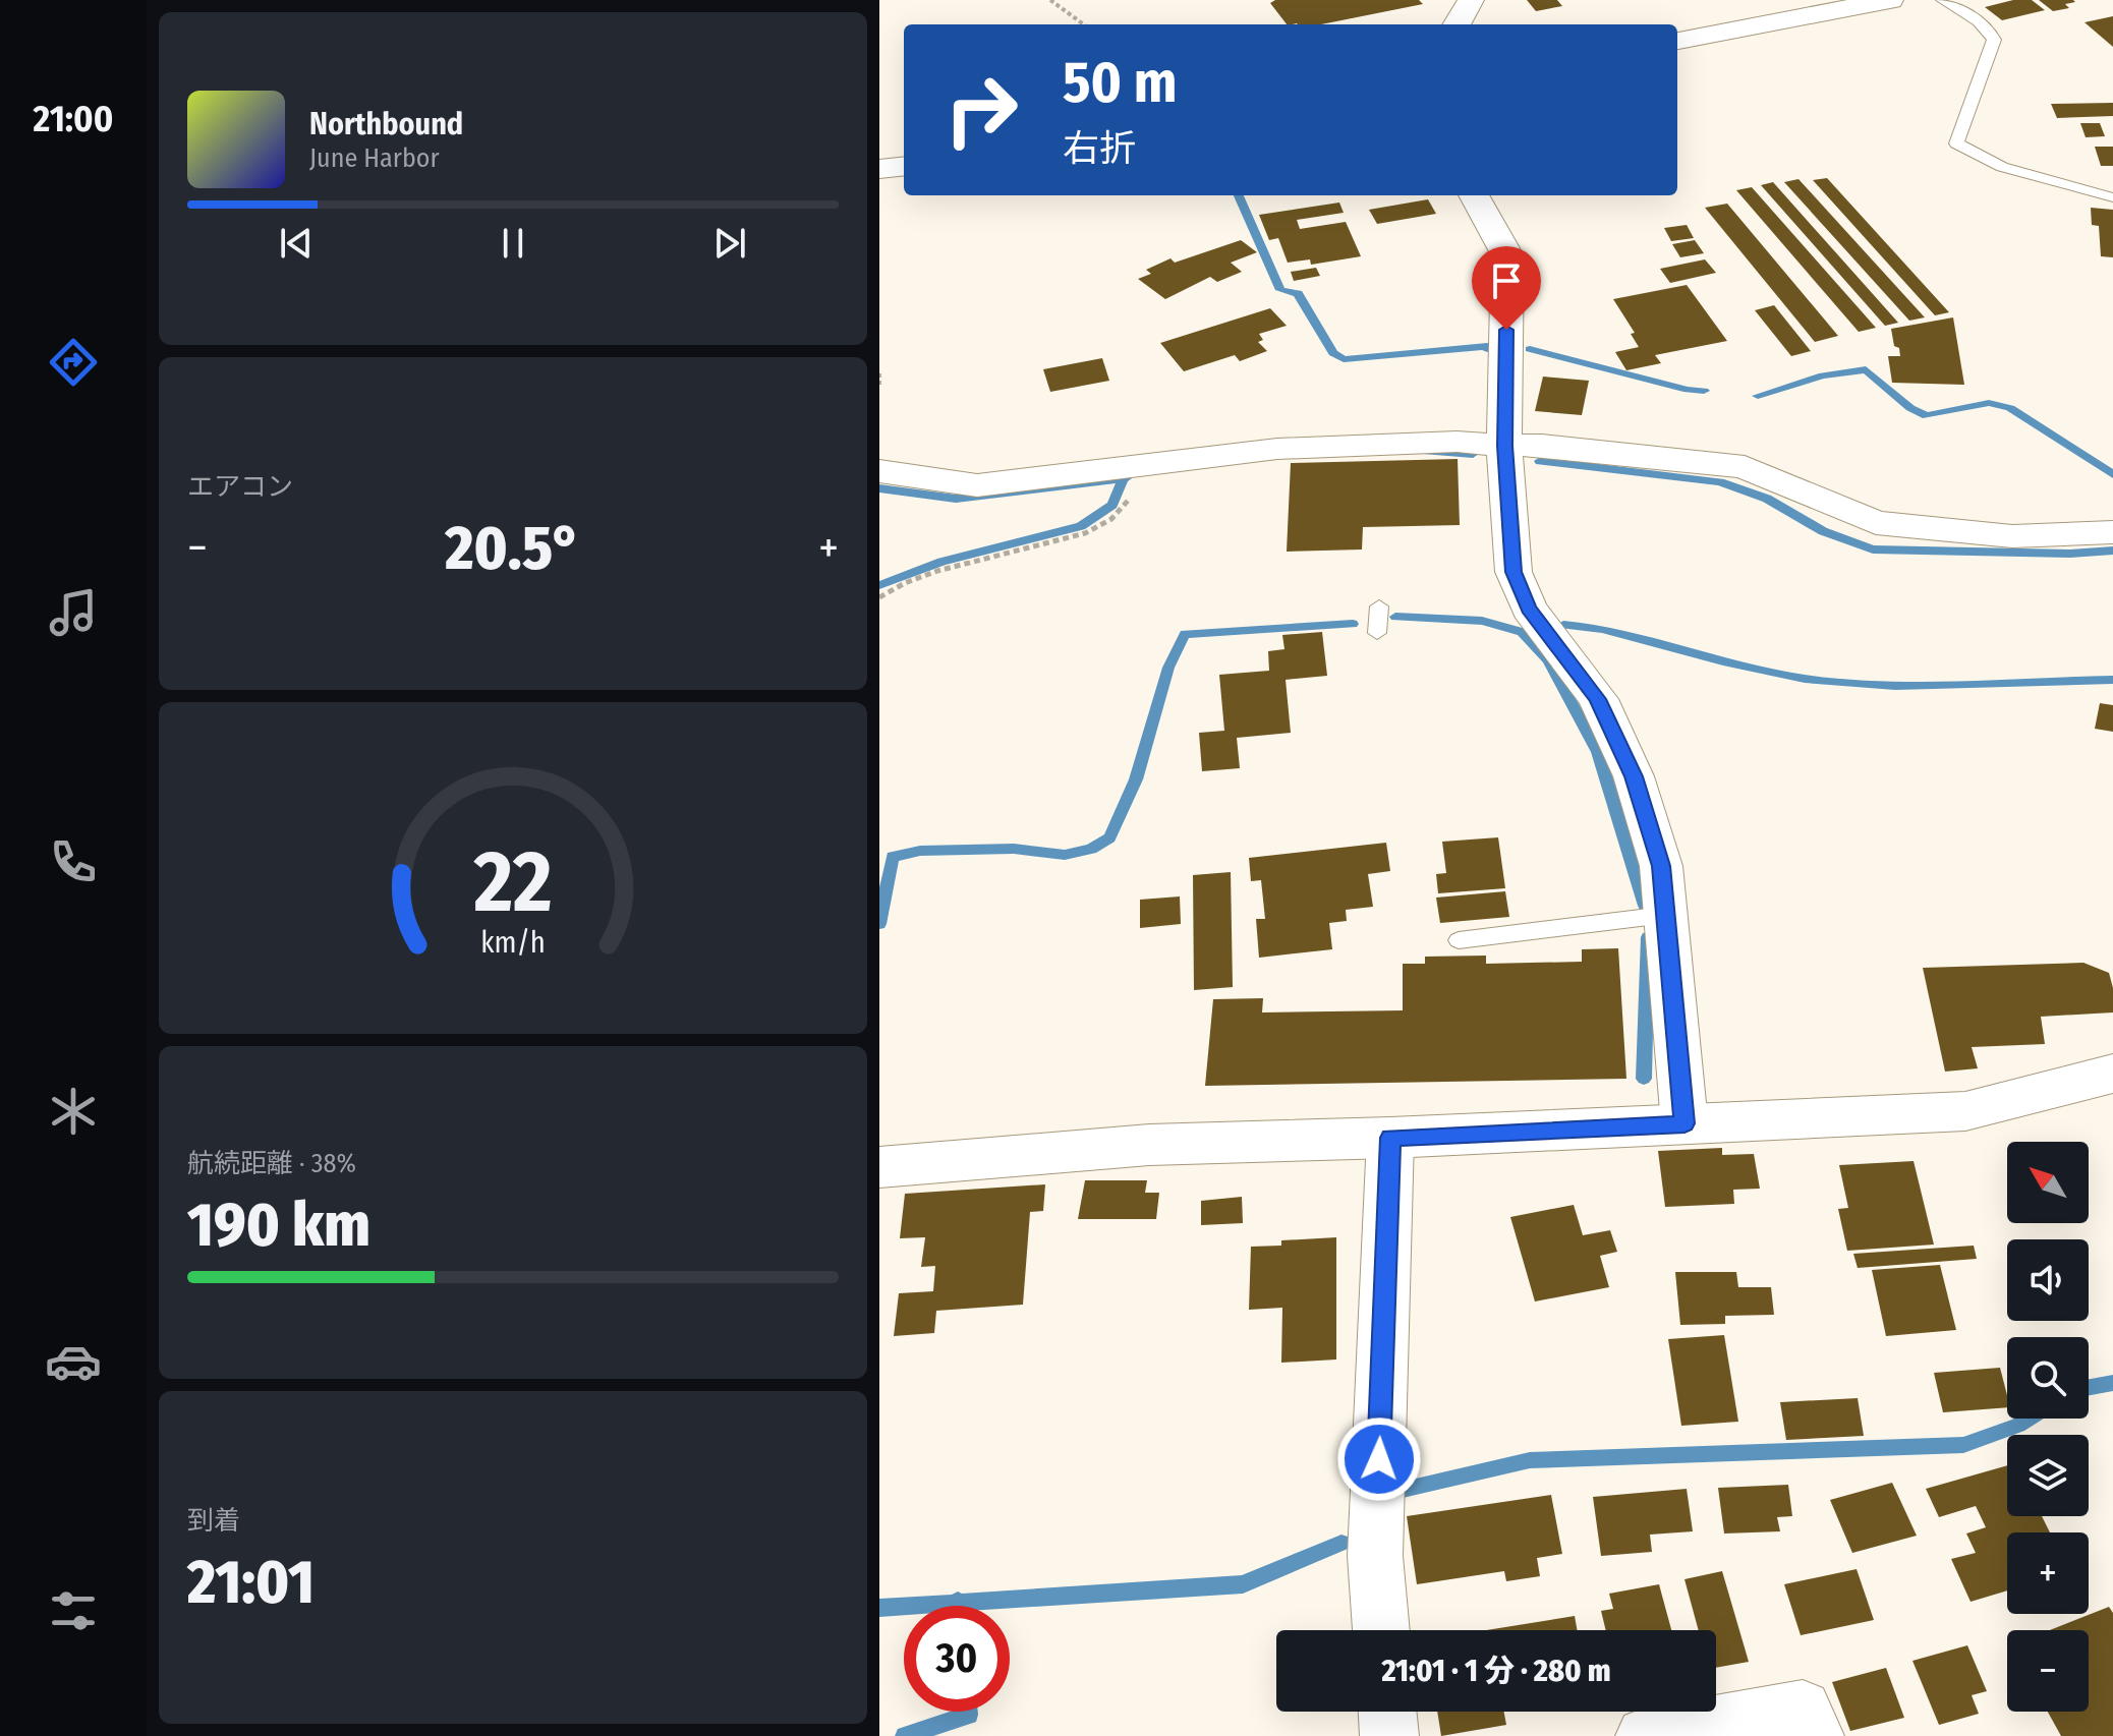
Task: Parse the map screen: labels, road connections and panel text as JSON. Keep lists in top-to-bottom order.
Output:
{
  "north": "top left",
  "page": {
    "tabs": "21:00",
    "turn": ["50 m", "右折"],
    "song": ["Northbound", "June Harbor"],
    "tile": [
      "エアコン",
      ["航続距離 · 38%", "190 km"],
      ["到着", "21:01"]
    ],
    "heat": ["−", "20.5°", "+"],
    "map_buttons": ["+", "−"],
    "limit": "30",
    "trip": "21:01 · 1 分 · 280 m",
    "gauge": ["22", "km/h"]
  }
}
